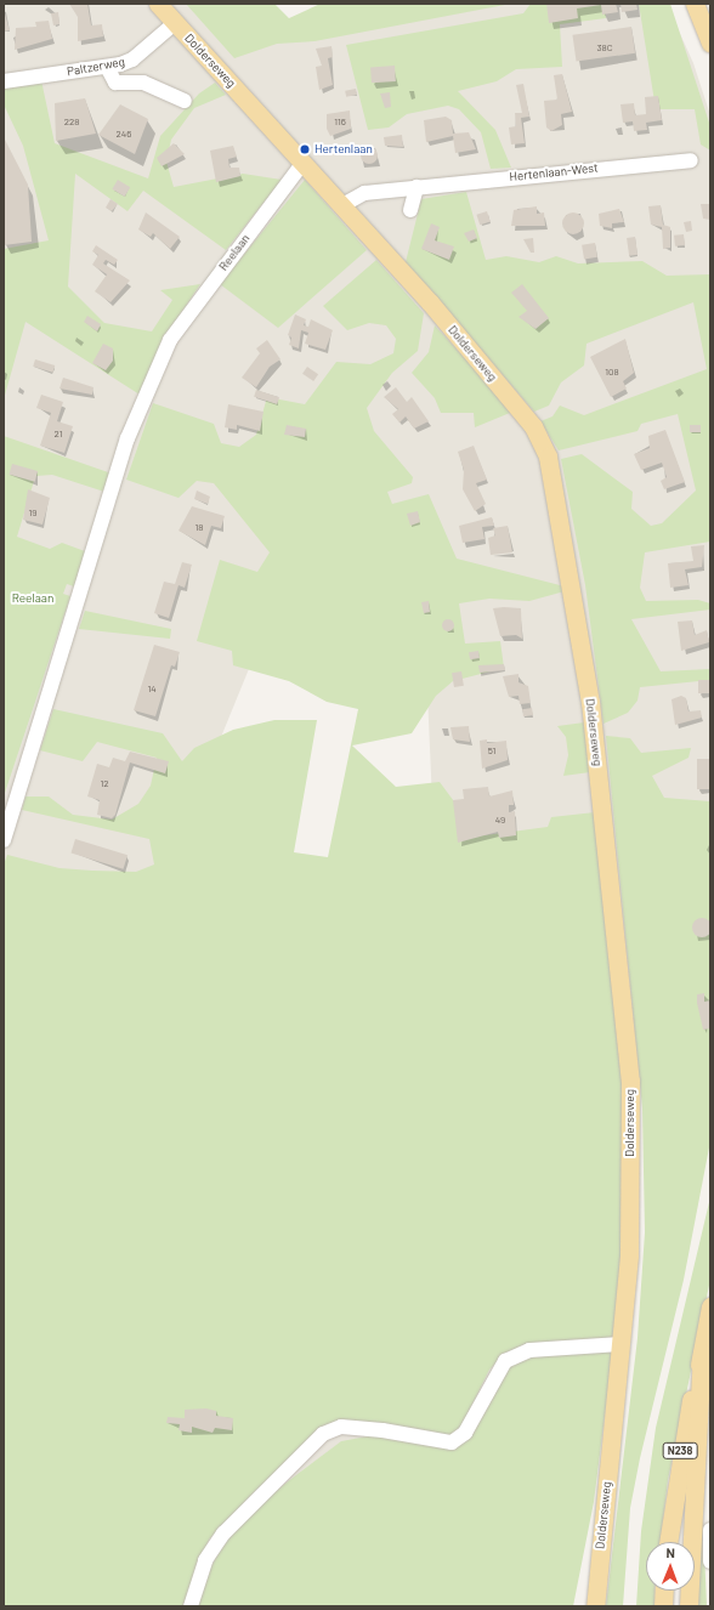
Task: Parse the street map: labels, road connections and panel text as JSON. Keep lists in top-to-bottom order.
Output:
{
  "streets": {
    "main road": ["Dolderseweg", "N238"],
    "street": ["Paltzerweg", "Hertenlaan-West", "Reelaan"]
  },
  "crossings": [
    ["Dolderseweg", "Paltzerweg"],
    ["Dolderseweg", "Hertenlaan-West"],
    ["Dolderseweg", "Reelaan"]
  ],
  "parks": ["Reelaan"],
  "places": ["Hertenlaan"],
  "house_numbers": [
    "38C",
    "228",
    "116",
    "246",
    "108",
    "21",
    "19",
    "18",
    "14",
    "51",
    "12",
    "49"
  ],
  "north": "top"
}
